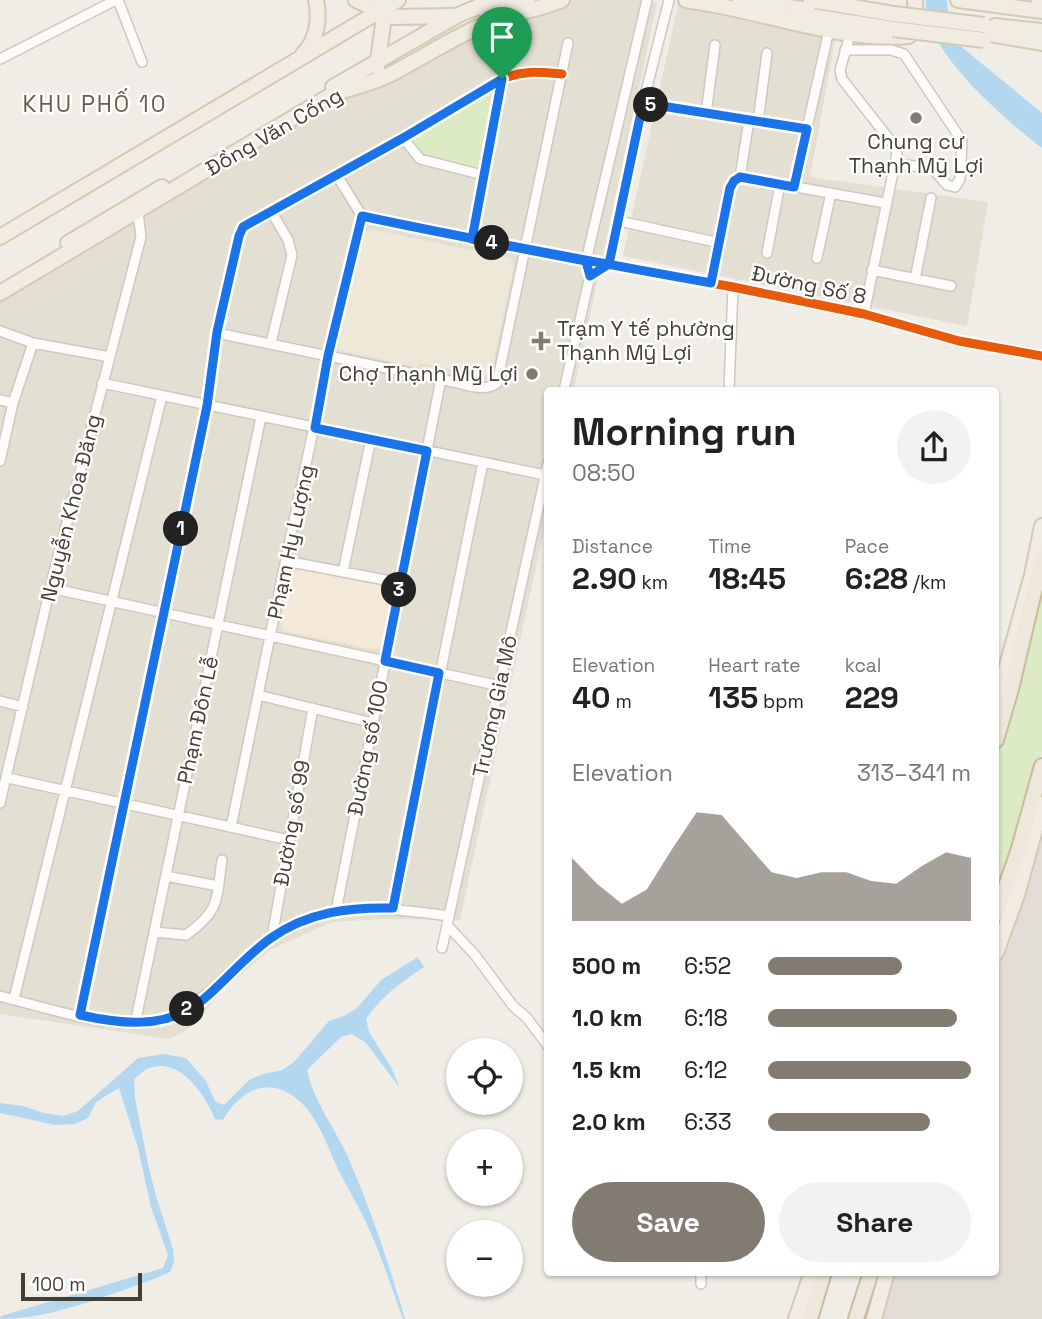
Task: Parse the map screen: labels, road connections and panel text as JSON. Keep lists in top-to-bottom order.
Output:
{
  "streets": {
    "main road": ["Đồng Văn Cống"],
    "street": [
      "Đường Số 8",
      "Nguyễn Khoa Đăng",
      "Phạm Hy Lượng",
      "Trương Gia Mô",
      "Phạm Đôn Lễ",
      "Đường số 100",
      "Đường số 99"
    ]
  },
  "crossings": [
    ["Đồng Văn Cống", "Nguyễn Khoa Đăng"],
    ["Đường Số 8", "Phạm Hy Lượng"]
  ],
  "districts": ["KHU PHỐ 10"],
  "places": {
    "other": ["Chung cư Thạnh Mỹ Lợi", "Chợ Thạnh Mỹ Lợi"],
    "health": ["Trạm Y tế phường Thạnh Mỹ Lợi"]
  },
  "scale_bar": "100 m",
  "page": {
    "pins": [
      "5",
      "4",
      "1",
      "3",
      "2"
    ],
    "heading": ["Morning run", "08:50"],
    "stats": [
      ["Distance", "2.90 km"],
      ["Time", "18:45"],
      ["Pace", "6:28 /km"],
      ["Elevation", "40 m"],
      ["Heart rate", "135 bpm"],
      ["kcal", "229"]
    ],
    "chart": ["Elevation", "313–341 m"],
    "list": [
      {
        "name": "500 m",
        "note": "6:52"
      },
      {
        "name": "1.0 km",
        "note": "6:18"
      },
      {
        "name": "1.5 km",
        "note": "6:12"
      },
      {
        "name": "2.0 km",
        "note": "6:33"
      }
    ],
    "map_buttons": ["+", "−"],
    "buttons": ["Save", "Share"],
    "scale": "100 m"
  }
}
